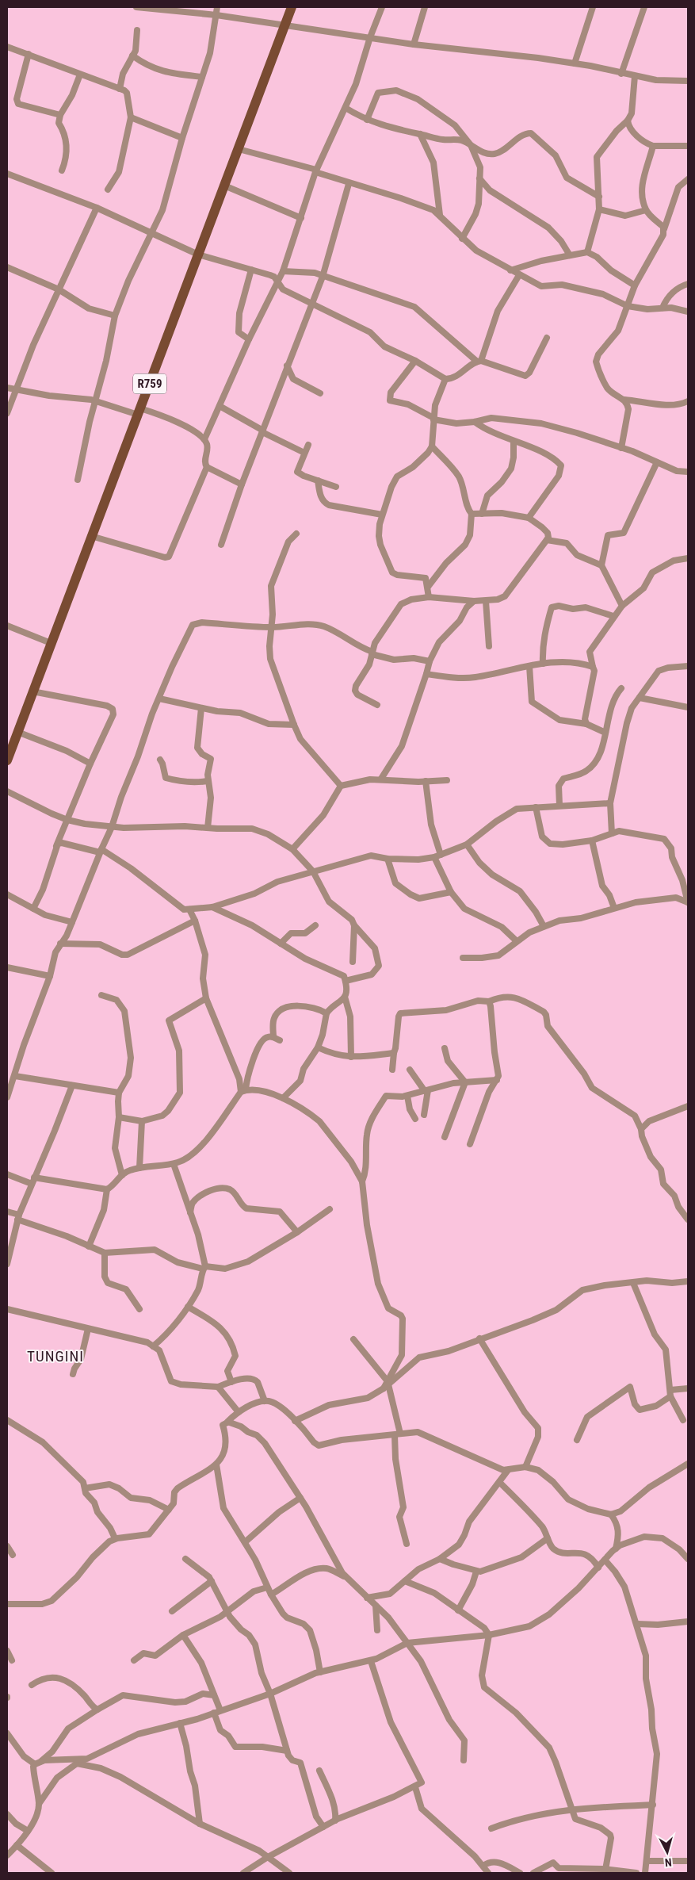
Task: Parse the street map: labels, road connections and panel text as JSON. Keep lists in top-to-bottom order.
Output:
{
  "streets": {
    "main road": ["R759"]
  },
  "districts": ["TUNGINI"],
  "north": "bottom"
}
